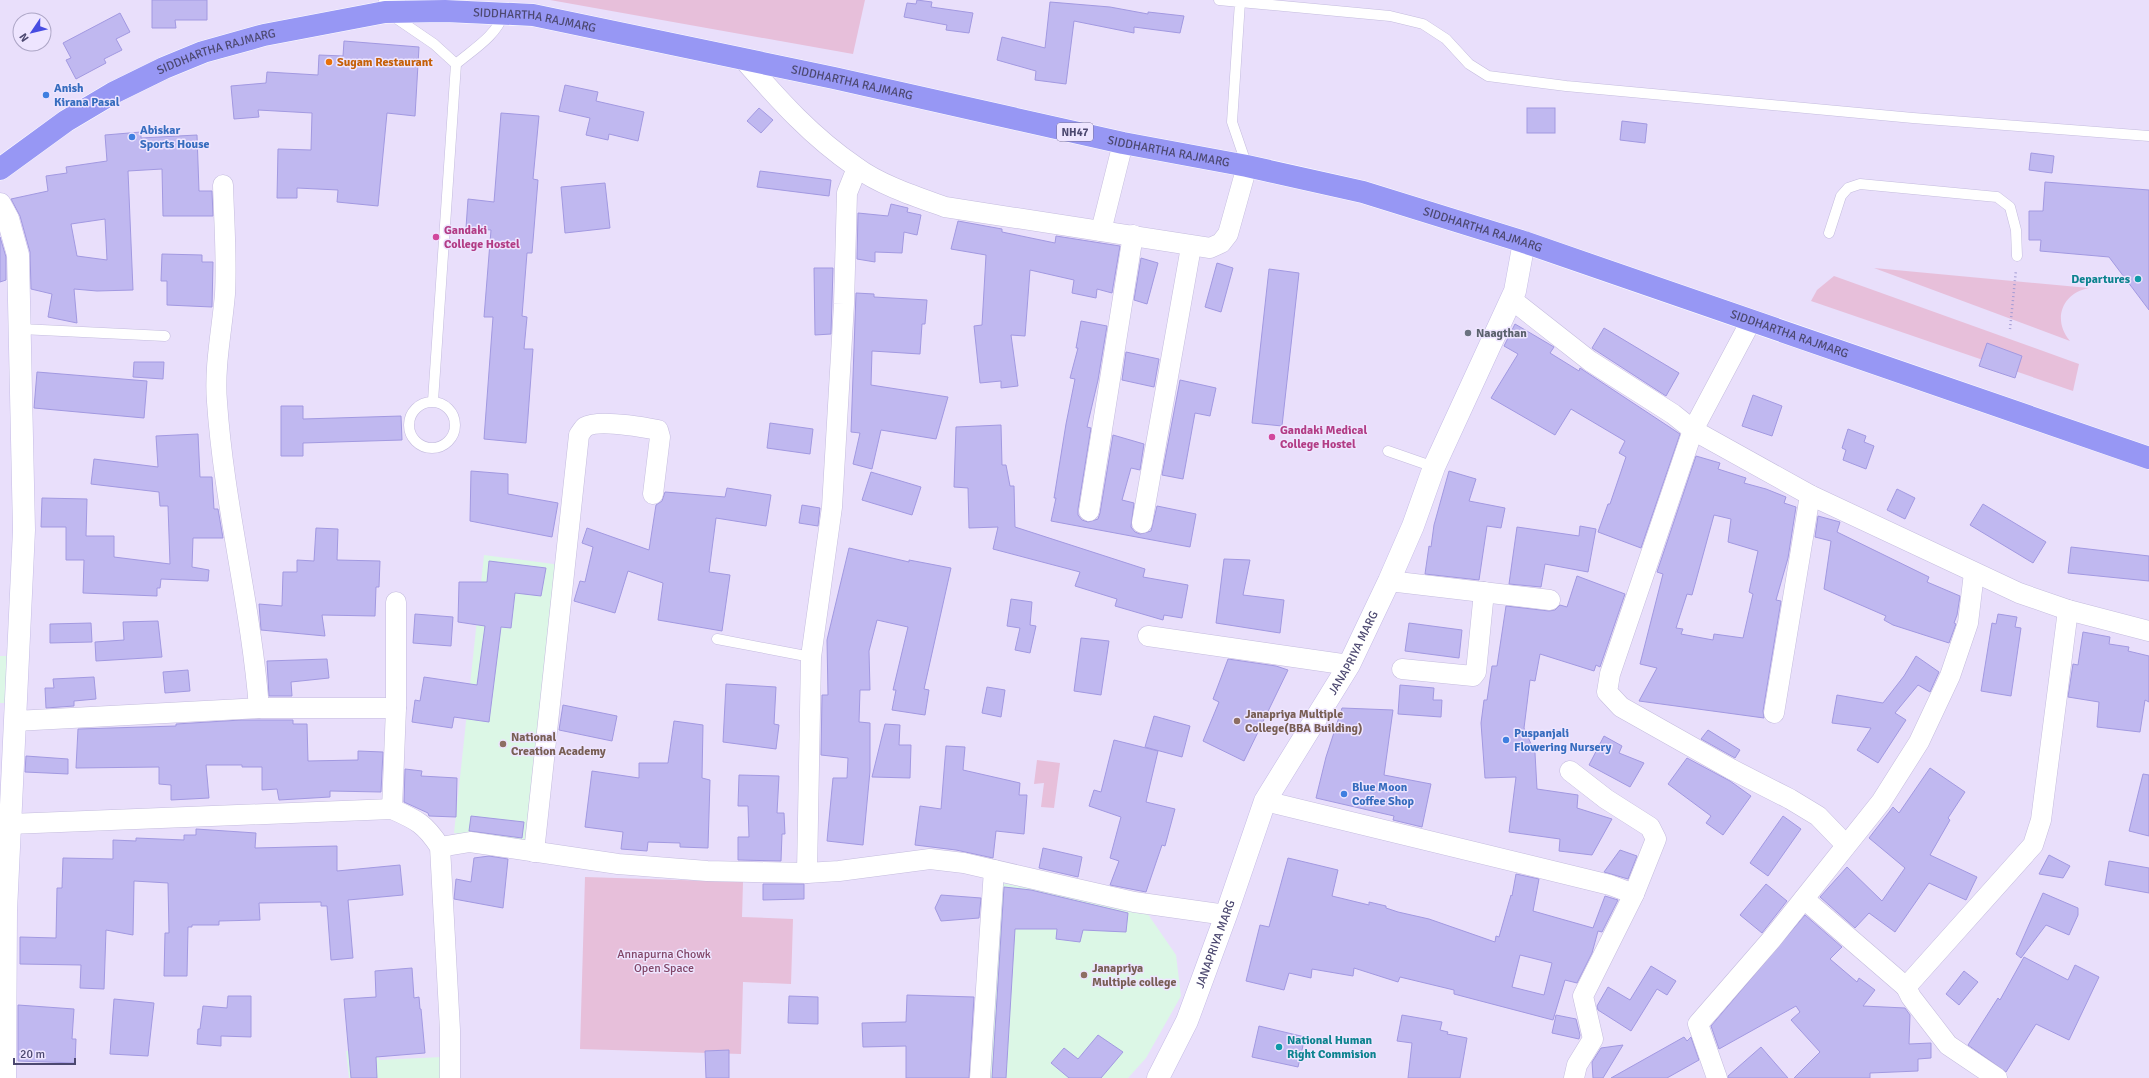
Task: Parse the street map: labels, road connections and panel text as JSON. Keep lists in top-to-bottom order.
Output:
{
  "streets": {
    "highway": ["SIDDHARTHA RAJMARG", "NH47"],
    "main road": ["JANAPRIYA MARG"]
  },
  "crossings": [
    ["SIDDHARTHA RAJMARG", "JANAPRIYA MARG"]
  ],
  "parks": ["Annapurna Chowk Open Space"],
  "places": [
    "Sugam Restaurant",
    "Anish Kirana Pasal",
    "Abiskar Sports House",
    "Gandaki College Hostel",
    "Departures",
    "Naagthan",
    "Gandaki Medical College Hostel",
    "Janapriya Multiple College(BBA Building)",
    "Puspanjali Flowering Nursery",
    "National Creation Academy",
    "Blue Moon Coffee Shop",
    "Janapriya Multiple college",
    "National Human Right Commision"
  ],
  "scale_bar": "20 m",
  "north": "bottom left"
}
